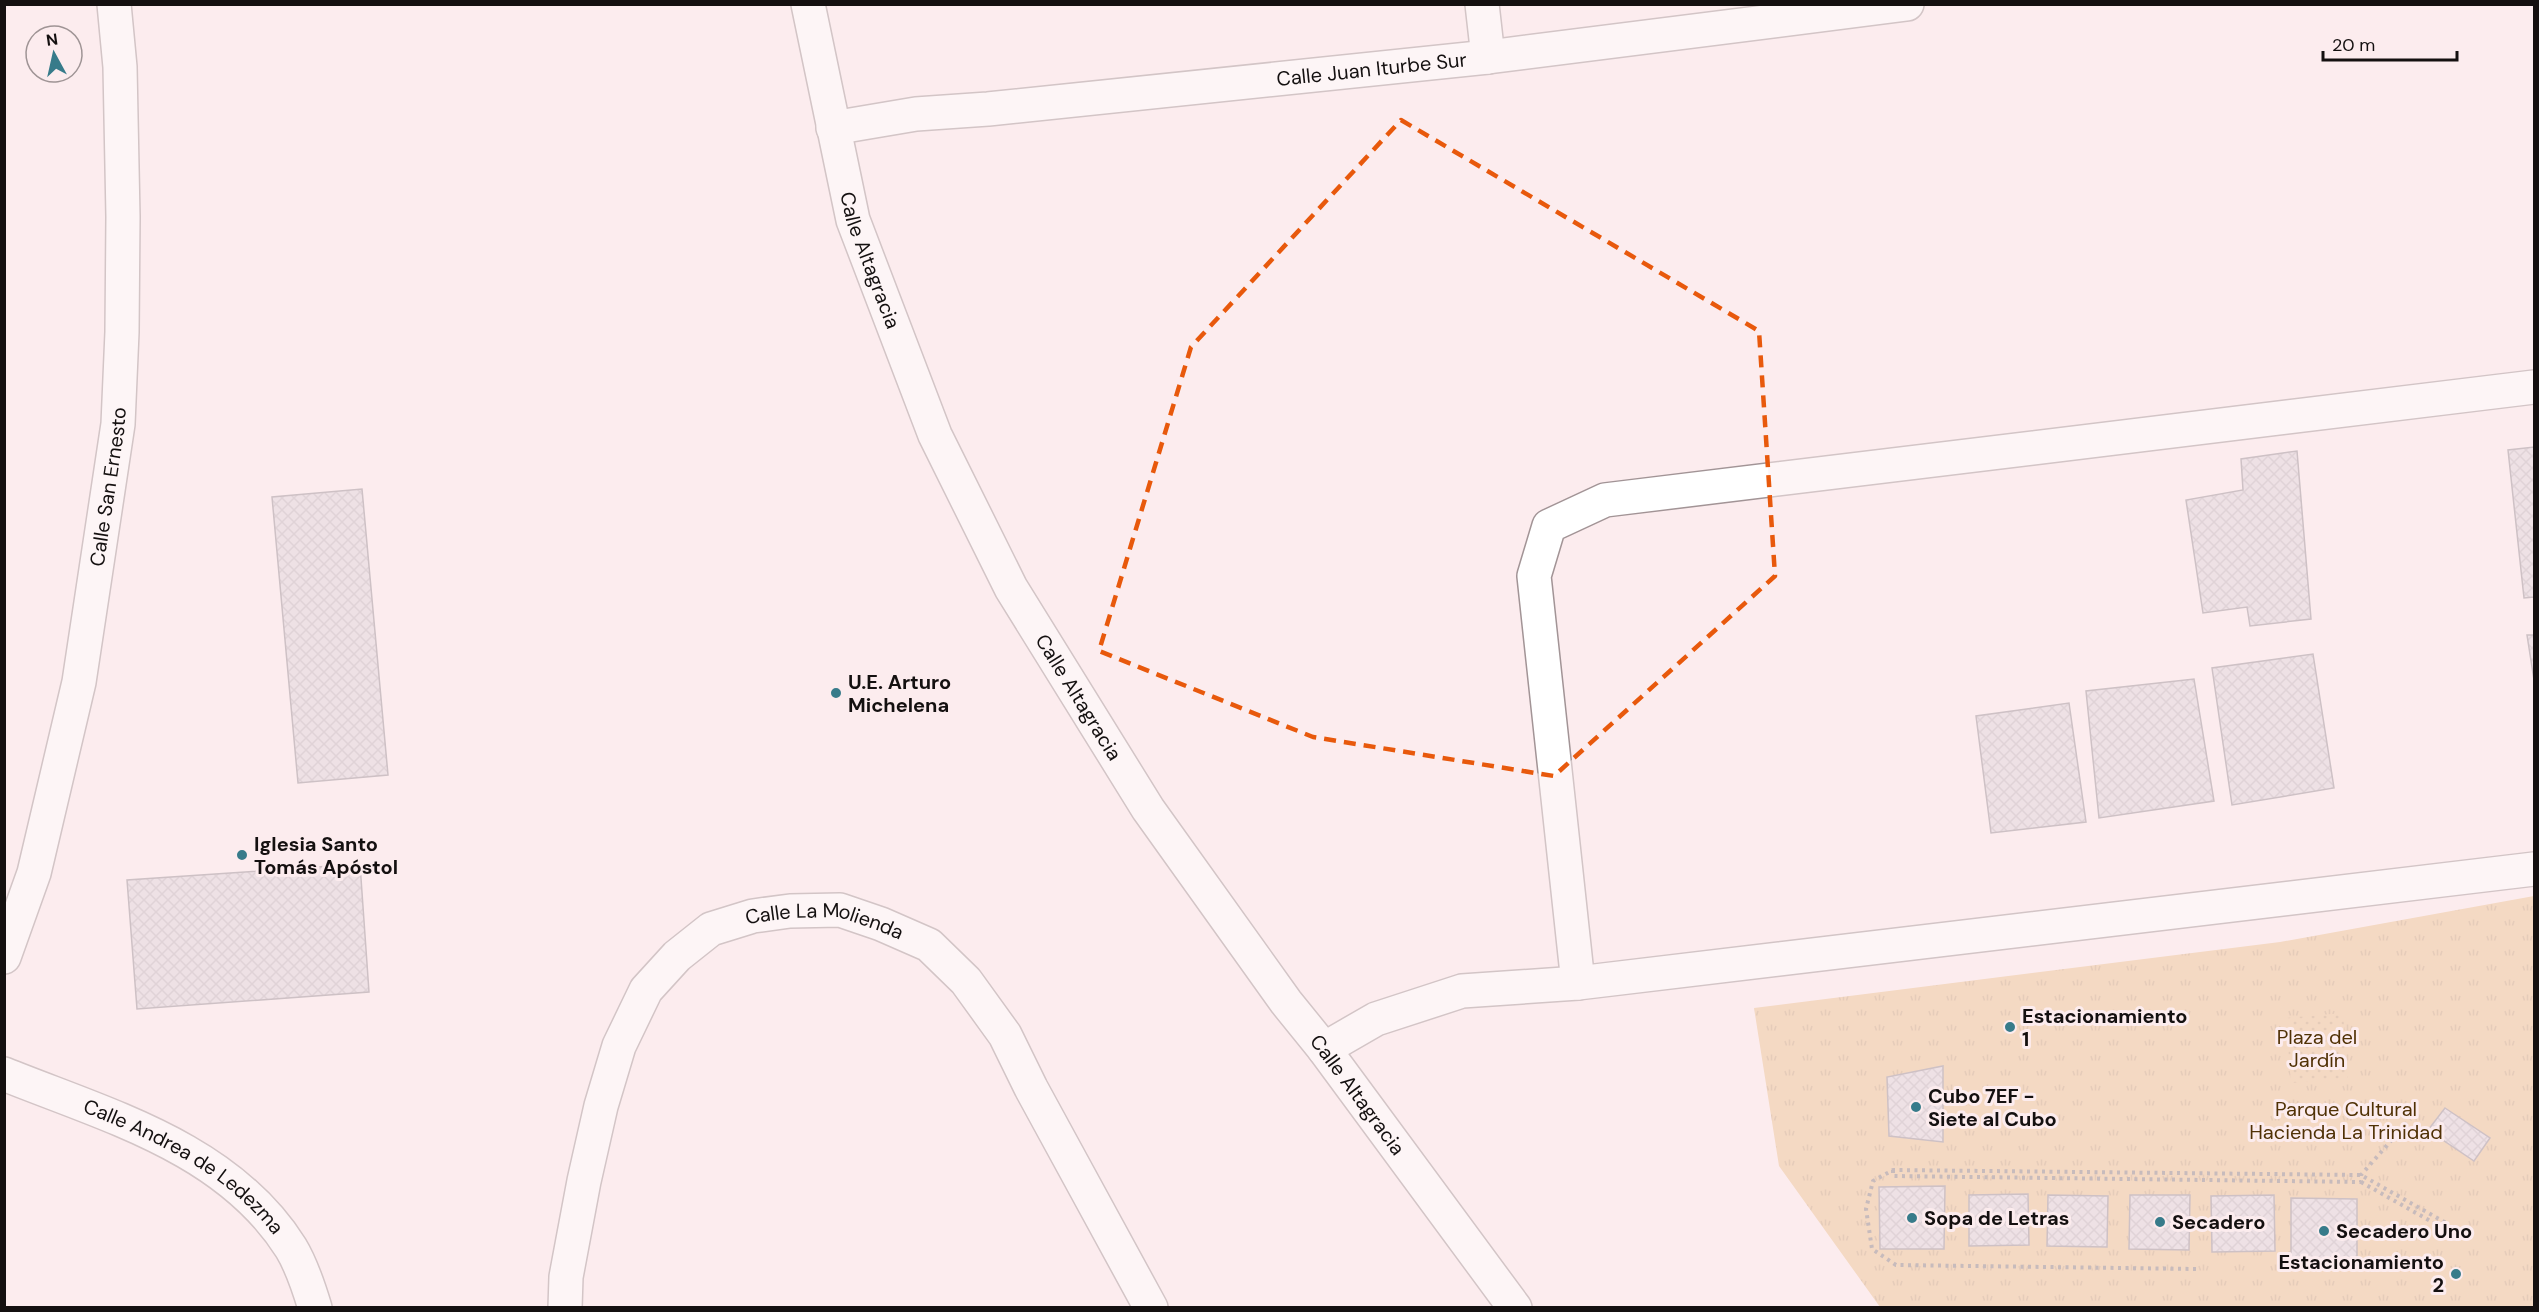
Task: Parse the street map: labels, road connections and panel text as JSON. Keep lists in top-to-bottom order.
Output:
{
  "streets": {
    "street": [
      "Calle Juan Iturbe Sur",
      "Calle Altagracia",
      "Calle San Ernesto",
      "Calle La Molienda",
      "Calle Andrea de Ledezma"
    ]
  },
  "crossings": [
    ["Calle Juan Iturbe Sur", "Calle Altagracia"]
  ],
  "parks": ["Plaza del Jardín", "Parque Cultural Hacienda La Trinidad"],
  "places": [
    "U.E. Arturo Michelena",
    "Iglesia Santo Tomás Apóstol",
    "Estacionamiento 1",
    "Cubo 7EF - Siete al Cubo",
    "Sopa de Letras",
    "Secadero",
    "Secadero Uno",
    "Estacionamiento 2"
  ],
  "scale_bar": "20 m",
  "north": "top"
}
